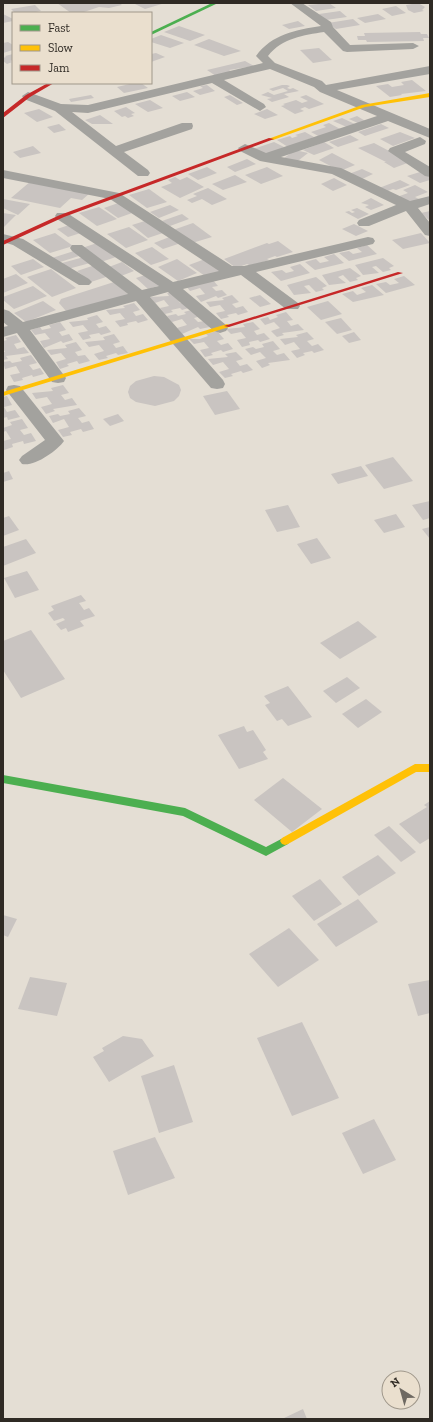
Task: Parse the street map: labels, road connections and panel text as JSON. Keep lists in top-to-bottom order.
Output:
{
  "legend": ["Fast", "Slow", "Jam"],
  "north": "top left"
}
